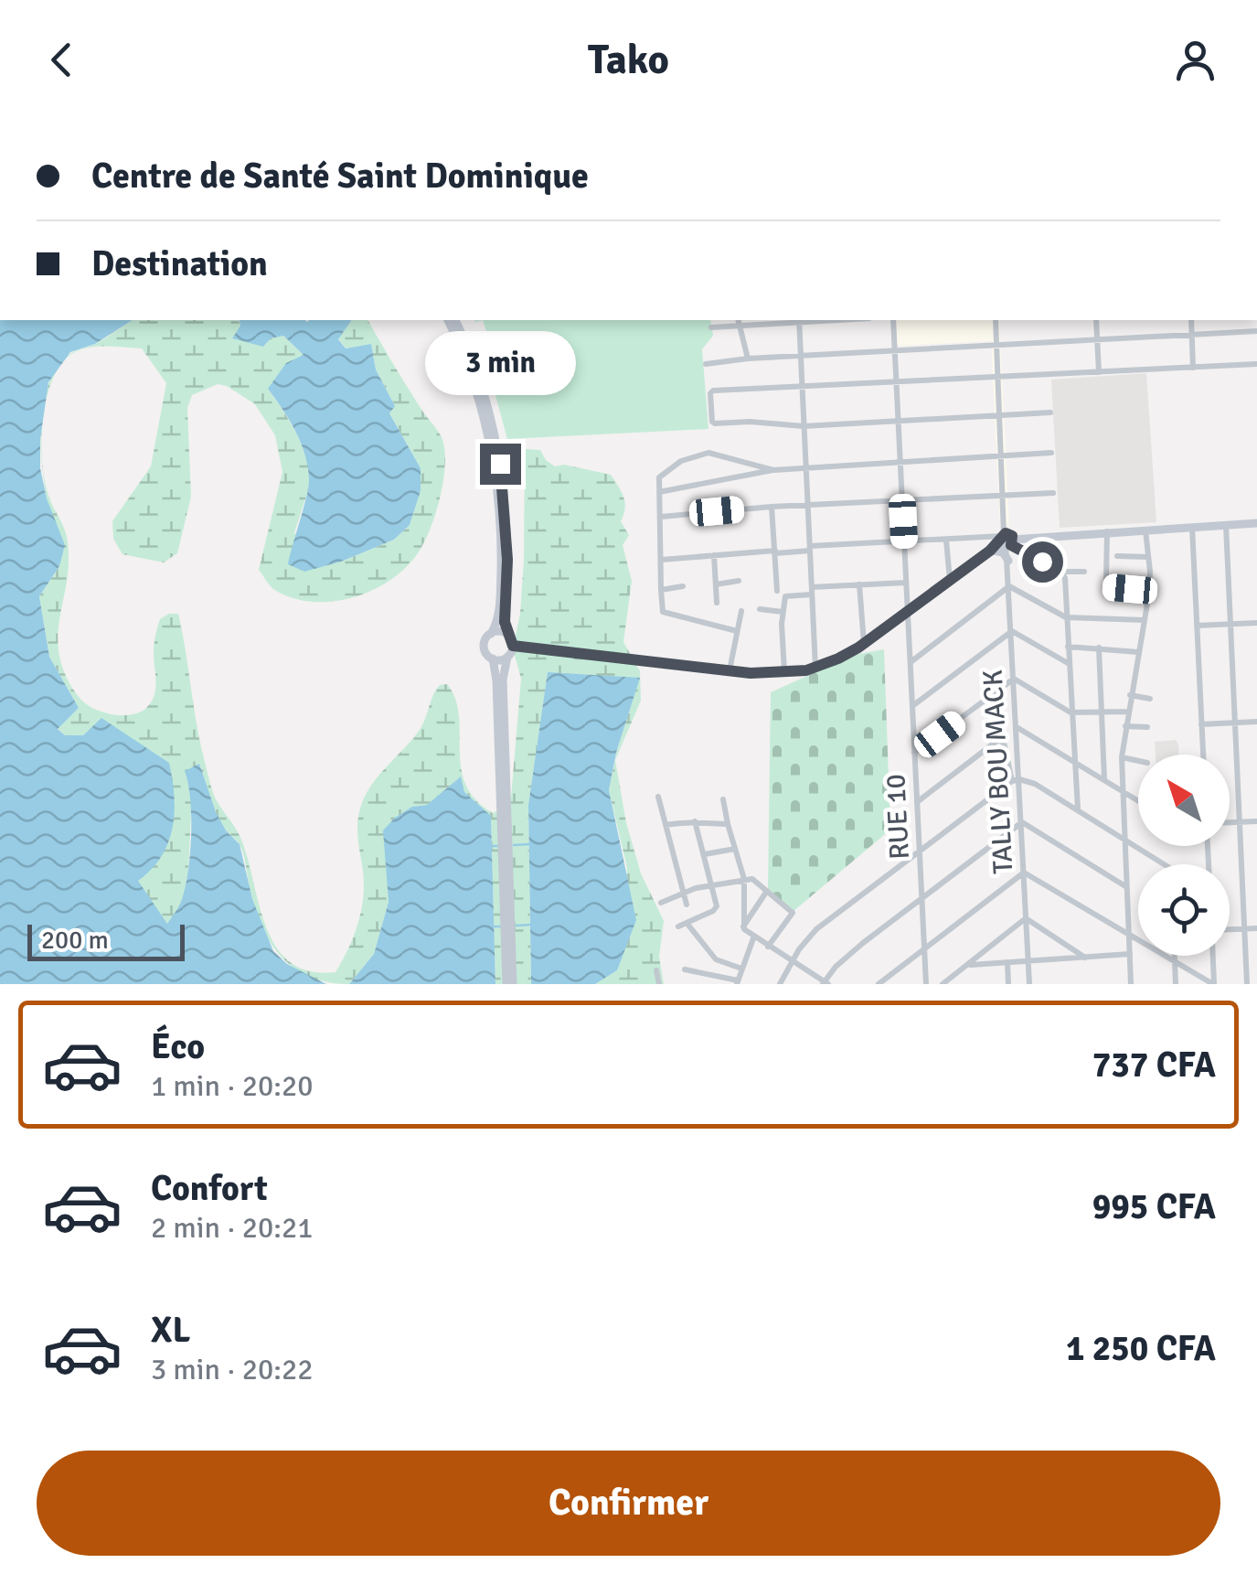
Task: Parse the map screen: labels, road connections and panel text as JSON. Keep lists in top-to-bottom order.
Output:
{
  "streets": {
    "street": ["TALLY BOU MACK", "RUE 10"]
  },
  "scale_bar": "200 m",
  "north": "top left",
  "page": {
    "header": "Tako",
    "banner": ["Centre de Santé Saint Dominique", "Destination"],
    "bubble": "3 min",
    "scale": "200 m",
    "list": [
      {
        "name": "Éco",
        "note": "1 min · 20:20",
        "value": "737 CFA"
      },
      {
        "name": "Confort",
        "note": "2 min · 20:21",
        "value": "995 CFA"
      },
      {
        "name": "XL",
        "note": "3 min · 20:22",
        "value": "1 250 CFA"
      }
    ],
    "buttons": "Confirmer"
  }
}
